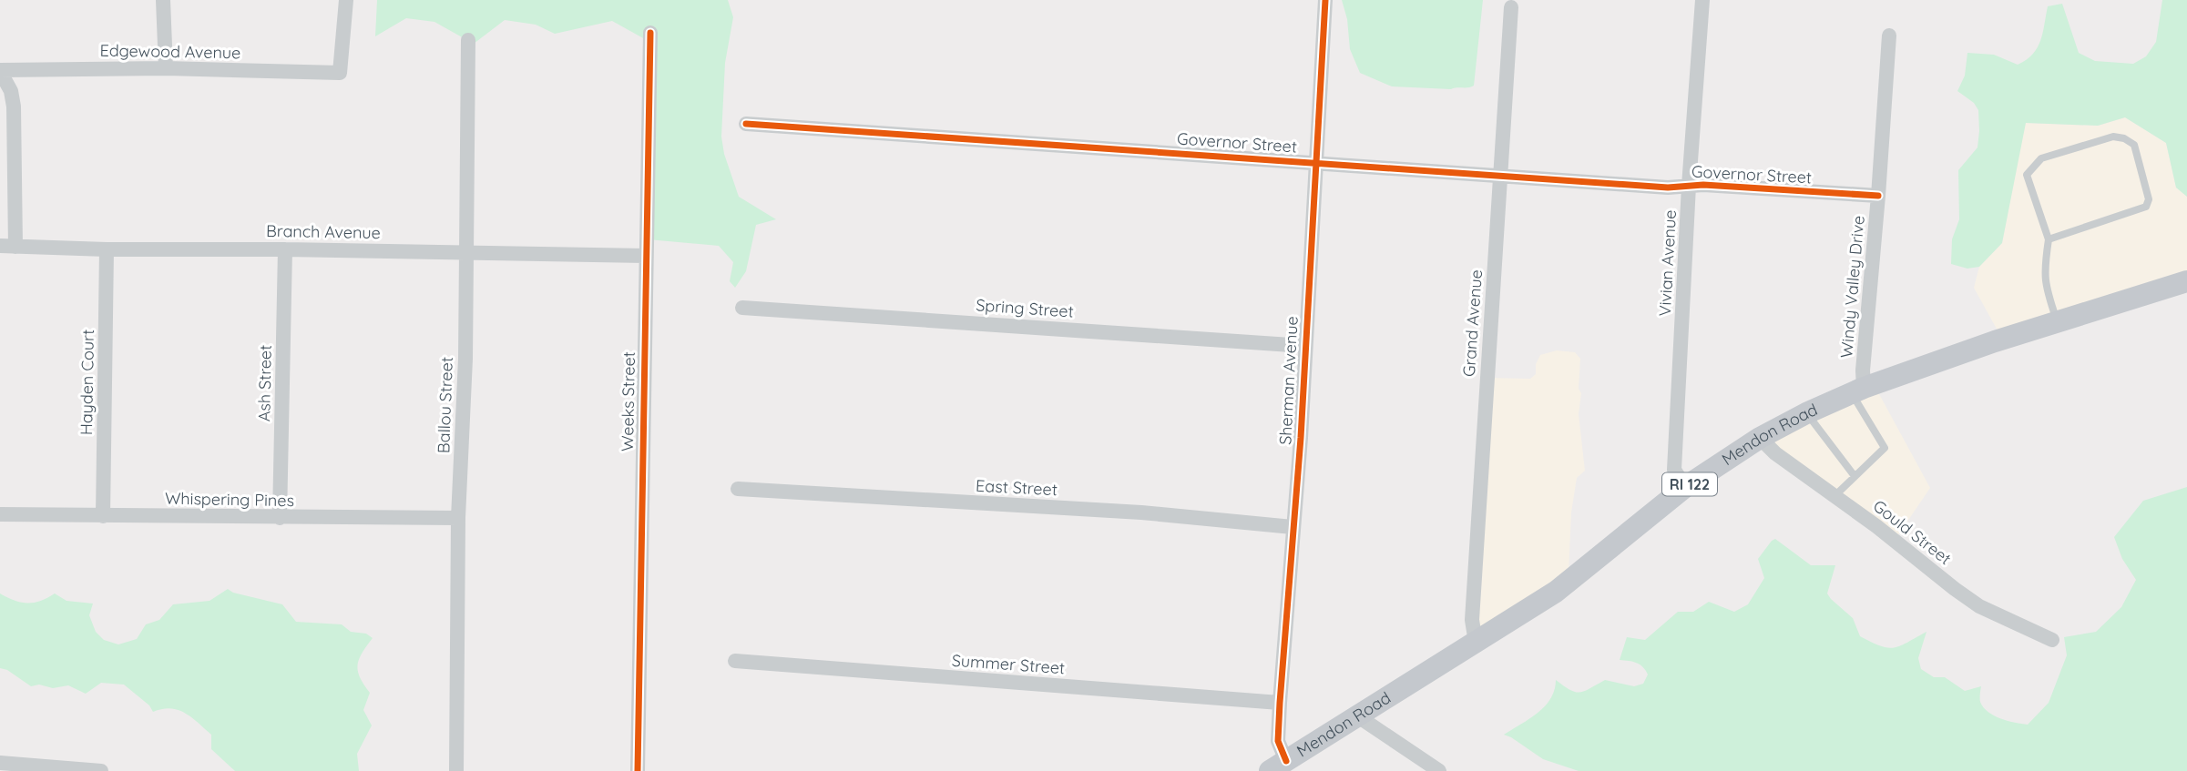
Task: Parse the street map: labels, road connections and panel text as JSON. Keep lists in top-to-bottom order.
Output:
{
  "streets": {
    "main road": ["Mendon Road", "RI 122"],
    "street": [
      "Edgewood Avenue",
      "Governor Street",
      "Branch Avenue",
      "Vivian Avenue",
      "Windy Valley Drive",
      "Spring Street",
      "Grand Avenue",
      "Sherman Avenue",
      "Hayden Court",
      "Ash Street",
      "Weeks Street",
      "Ballou Street",
      "East Street",
      "Whispering Pines",
      "Gould Street",
      "Summer Street"
    ]
  },
  "crossings": [
    ["Governor Street", "Vivian Avenue"],
    ["Governor Street", "Windy Valley Drive"],
    ["Governor Street", "Grand Avenue"],
    ["Governor Street", "Sherman Avenue"],
    ["Branch Avenue", "Hayden Court"],
    ["Branch Avenue", "Ash Street"],
    ["Branch Avenue", "Weeks Street"],
    ["Branch Avenue", "Ballou Street"],
    ["Vivian Avenue", "Mendon Road"],
    ["Windy Valley Drive", "Mendon Road"],
    ["Spring Street", "Sherman Avenue"],
    ["Grand Avenue", "Mendon Road"],
    ["Sherman Avenue", "Mendon Road"],
    ["Sherman Avenue", "East Street"],
    ["Sherman Avenue", "Summer Street"],
    ["Hayden Court", "Whispering Pines"],
    ["Ash Street", "Whispering Pines"],
    ["Ballou Street", "Whispering Pines"],
    ["Mendon Road", "Gould Street"]
  ]
}
